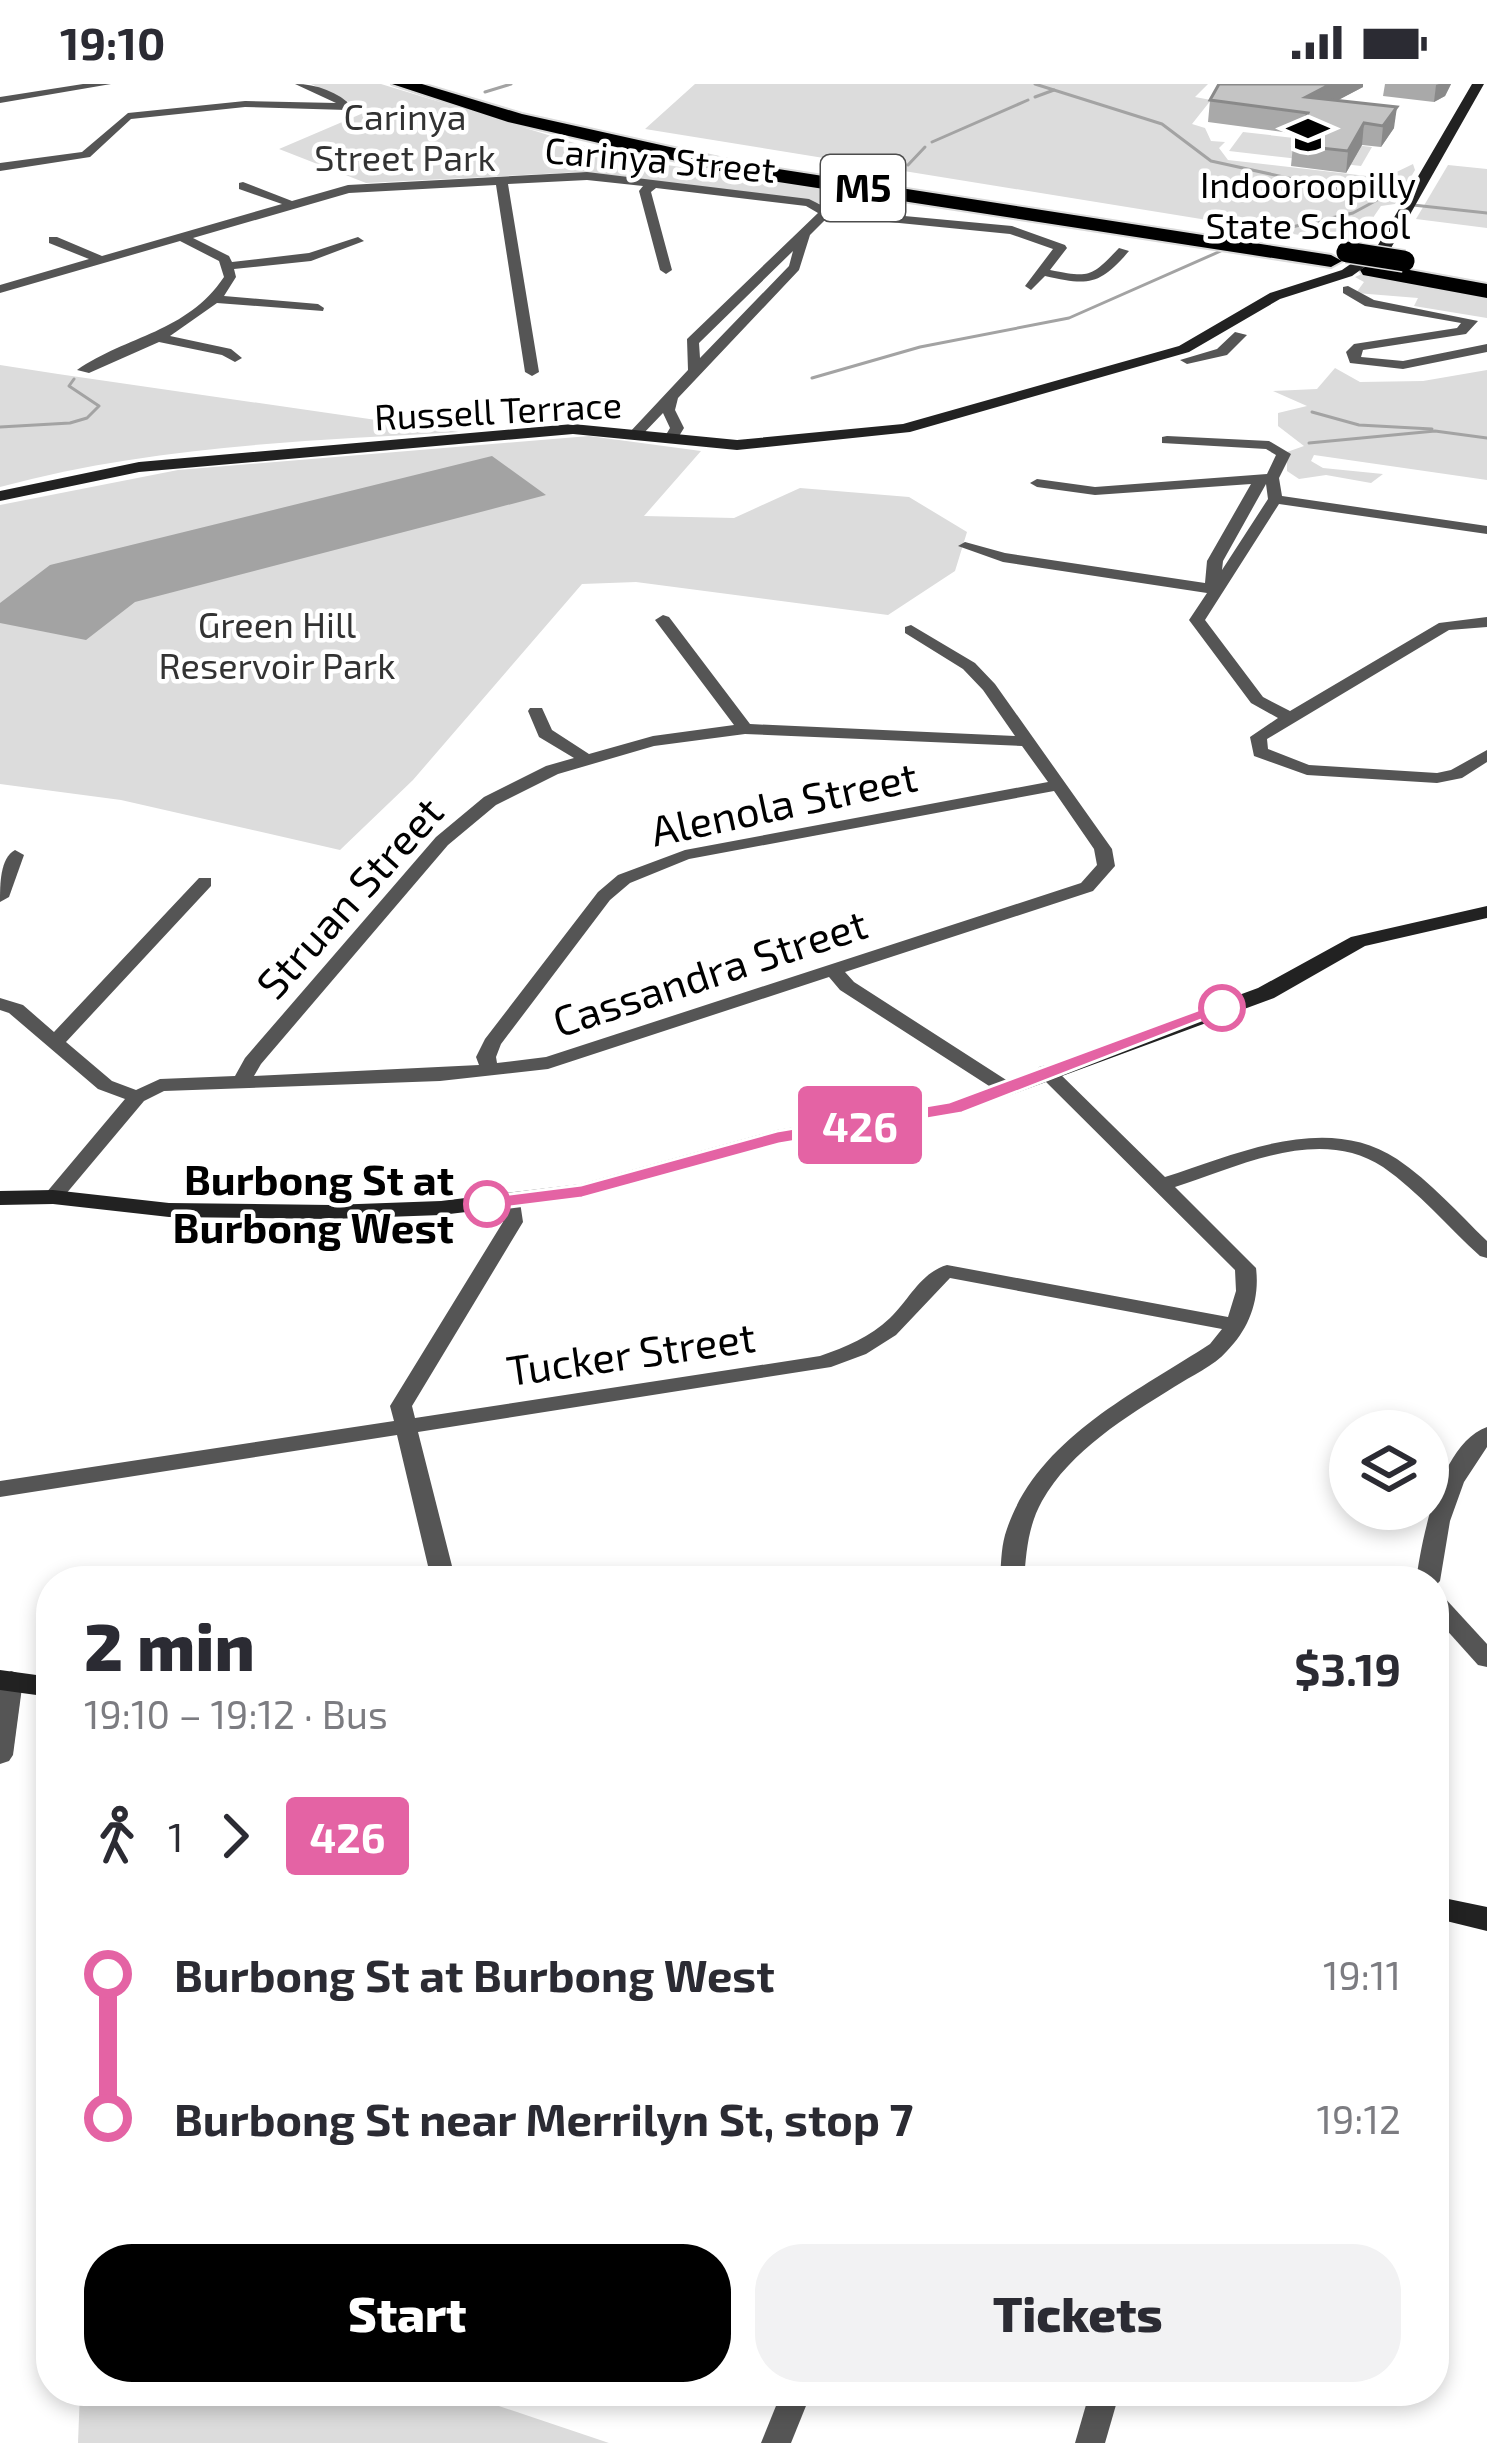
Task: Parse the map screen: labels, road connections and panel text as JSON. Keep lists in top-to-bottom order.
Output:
{
  "streets": {
    "highway": ["M5"],
    "main road": ["Russell Terrace"],
    "street": [
      "Carinya Street",
      "Alenola Street",
      "Struan Street",
      "Cassandra Street",
      "Tucker Street"
    ]
  },
  "crossings": [
    ["M5", "Russell Terrace"],
    ["Alenola Street", "Cassandra Street"],
    ["Struan Street", "Cassandra Street"]
  ],
  "parks": ["Carinya Street Park", "Green Hill Reservoir Park"],
  "places": {
    "school or university": ["Indooroopilly State School"],
    "other": ["Burbong St at Burbong West"]
  },
  "lines": ["bus line 426"],
  "page": {
    "status": "19:10",
    "on_map": "426",
    "heading": ["2 min", "19:10 – 19:12 · Bus", "$3.19"],
    "legs": ["1", "426"],
    "list": [
      {
        "name": "Burbong St at Burbong West",
        "value": "19:11"
      },
      {
        "name": "Burbong St near Merrilyn St, stop 7",
        "value": "19:12"
      }
    ],
    "buttons": ["Start", "Tickets"]
  }
}
